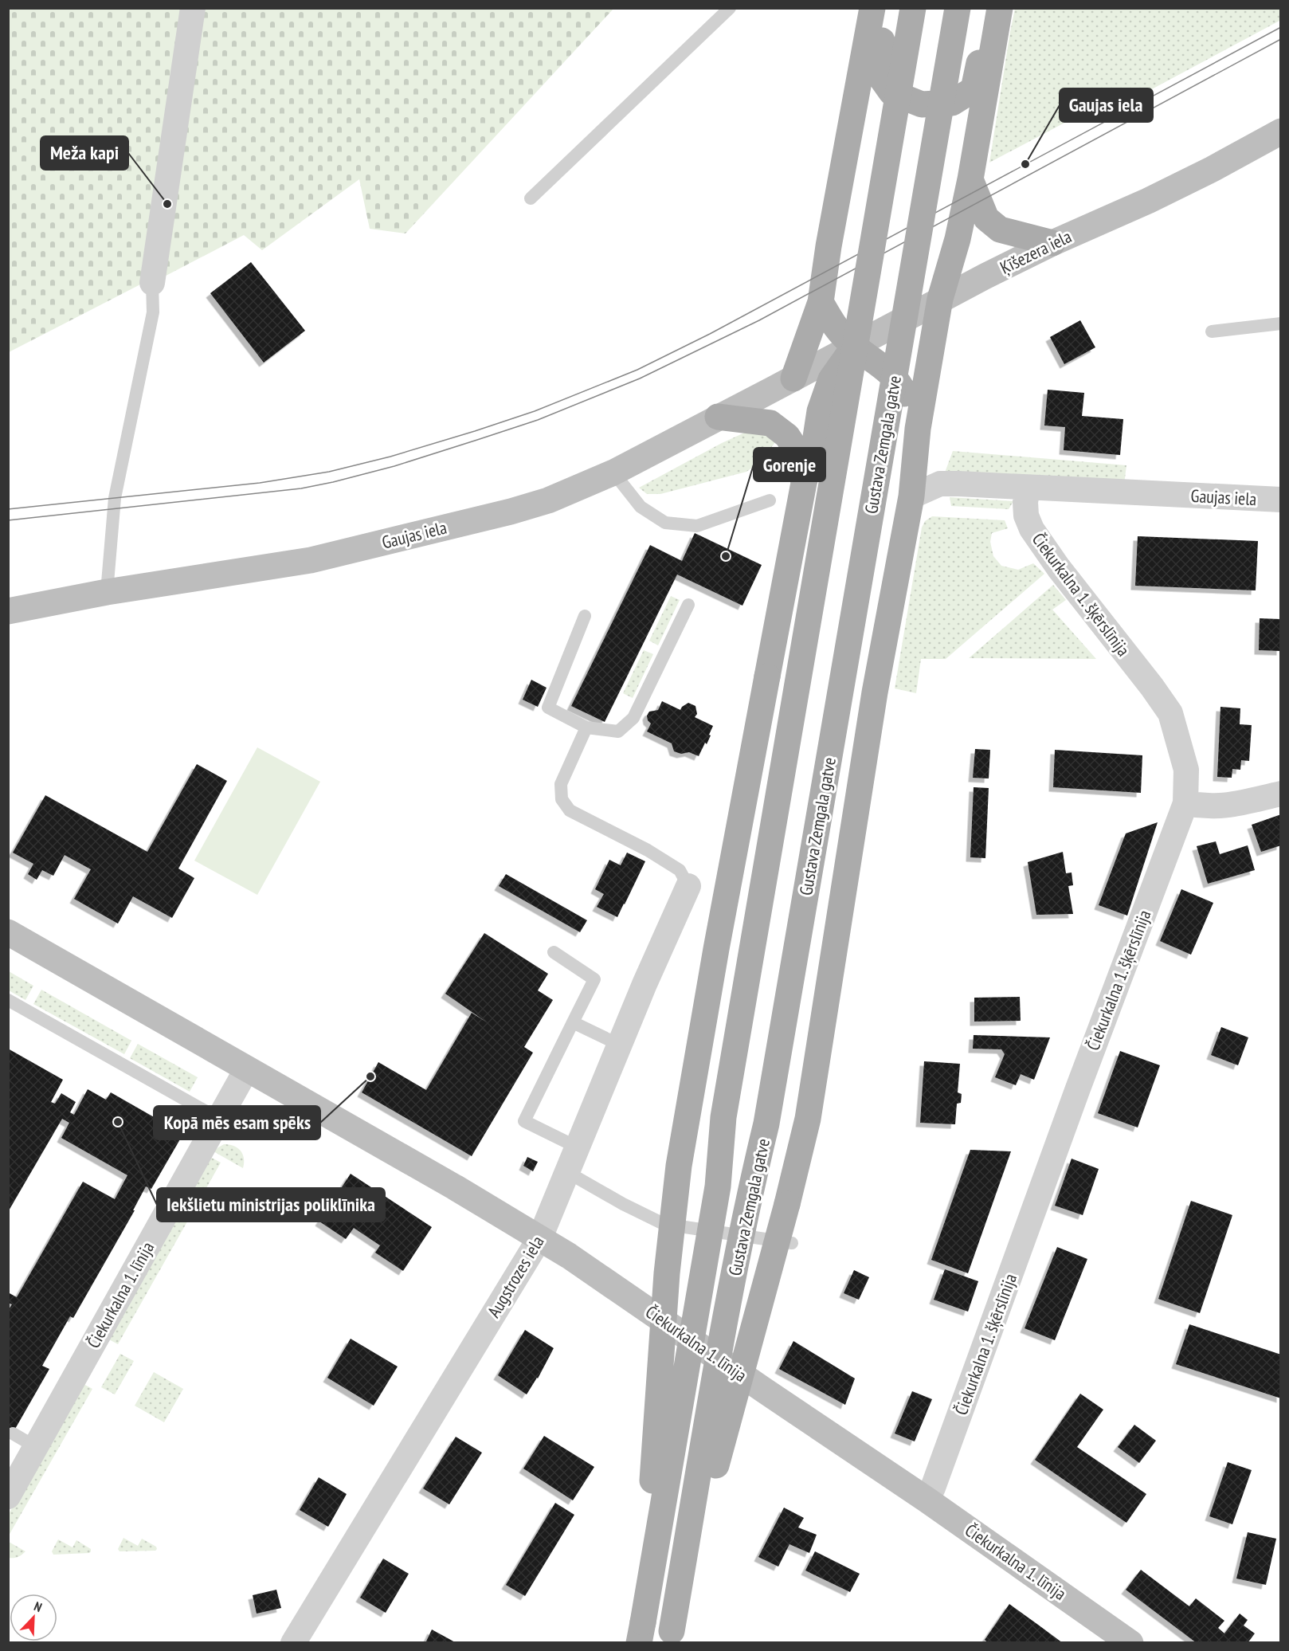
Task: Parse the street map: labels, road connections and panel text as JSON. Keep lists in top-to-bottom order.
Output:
{
  "streets": {
    "main road": ["Gustava Zemgala gatve"],
    "street": [
      "Ķīšezera iela",
      "Gaujas iela",
      "Čiekurkalna 1. šķērslīnija",
      "Augstrozes iela",
      "Čiekurkalna 1. līnija"
    ]
  },
  "crossings": [
    ["Ķīšezera iela", "Gaujas iela"],
    ["Gaujas iela", "Čiekurkalna 1. šķērslīnija"],
    ["Čiekurkalna 1. šķērslīnija", "Čiekurkalna 1. līnija"],
    ["Augstrozes iela", "Čiekurkalna 1. līnija"]
  ],
  "places": [
    "Gaujas iela",
    "Meža kapi",
    "Gorenje",
    "Kopā mēs esam spēks",
    "Iekšlietu ministrijas poliklīnika"
  ],
  "north": "top right"
}
